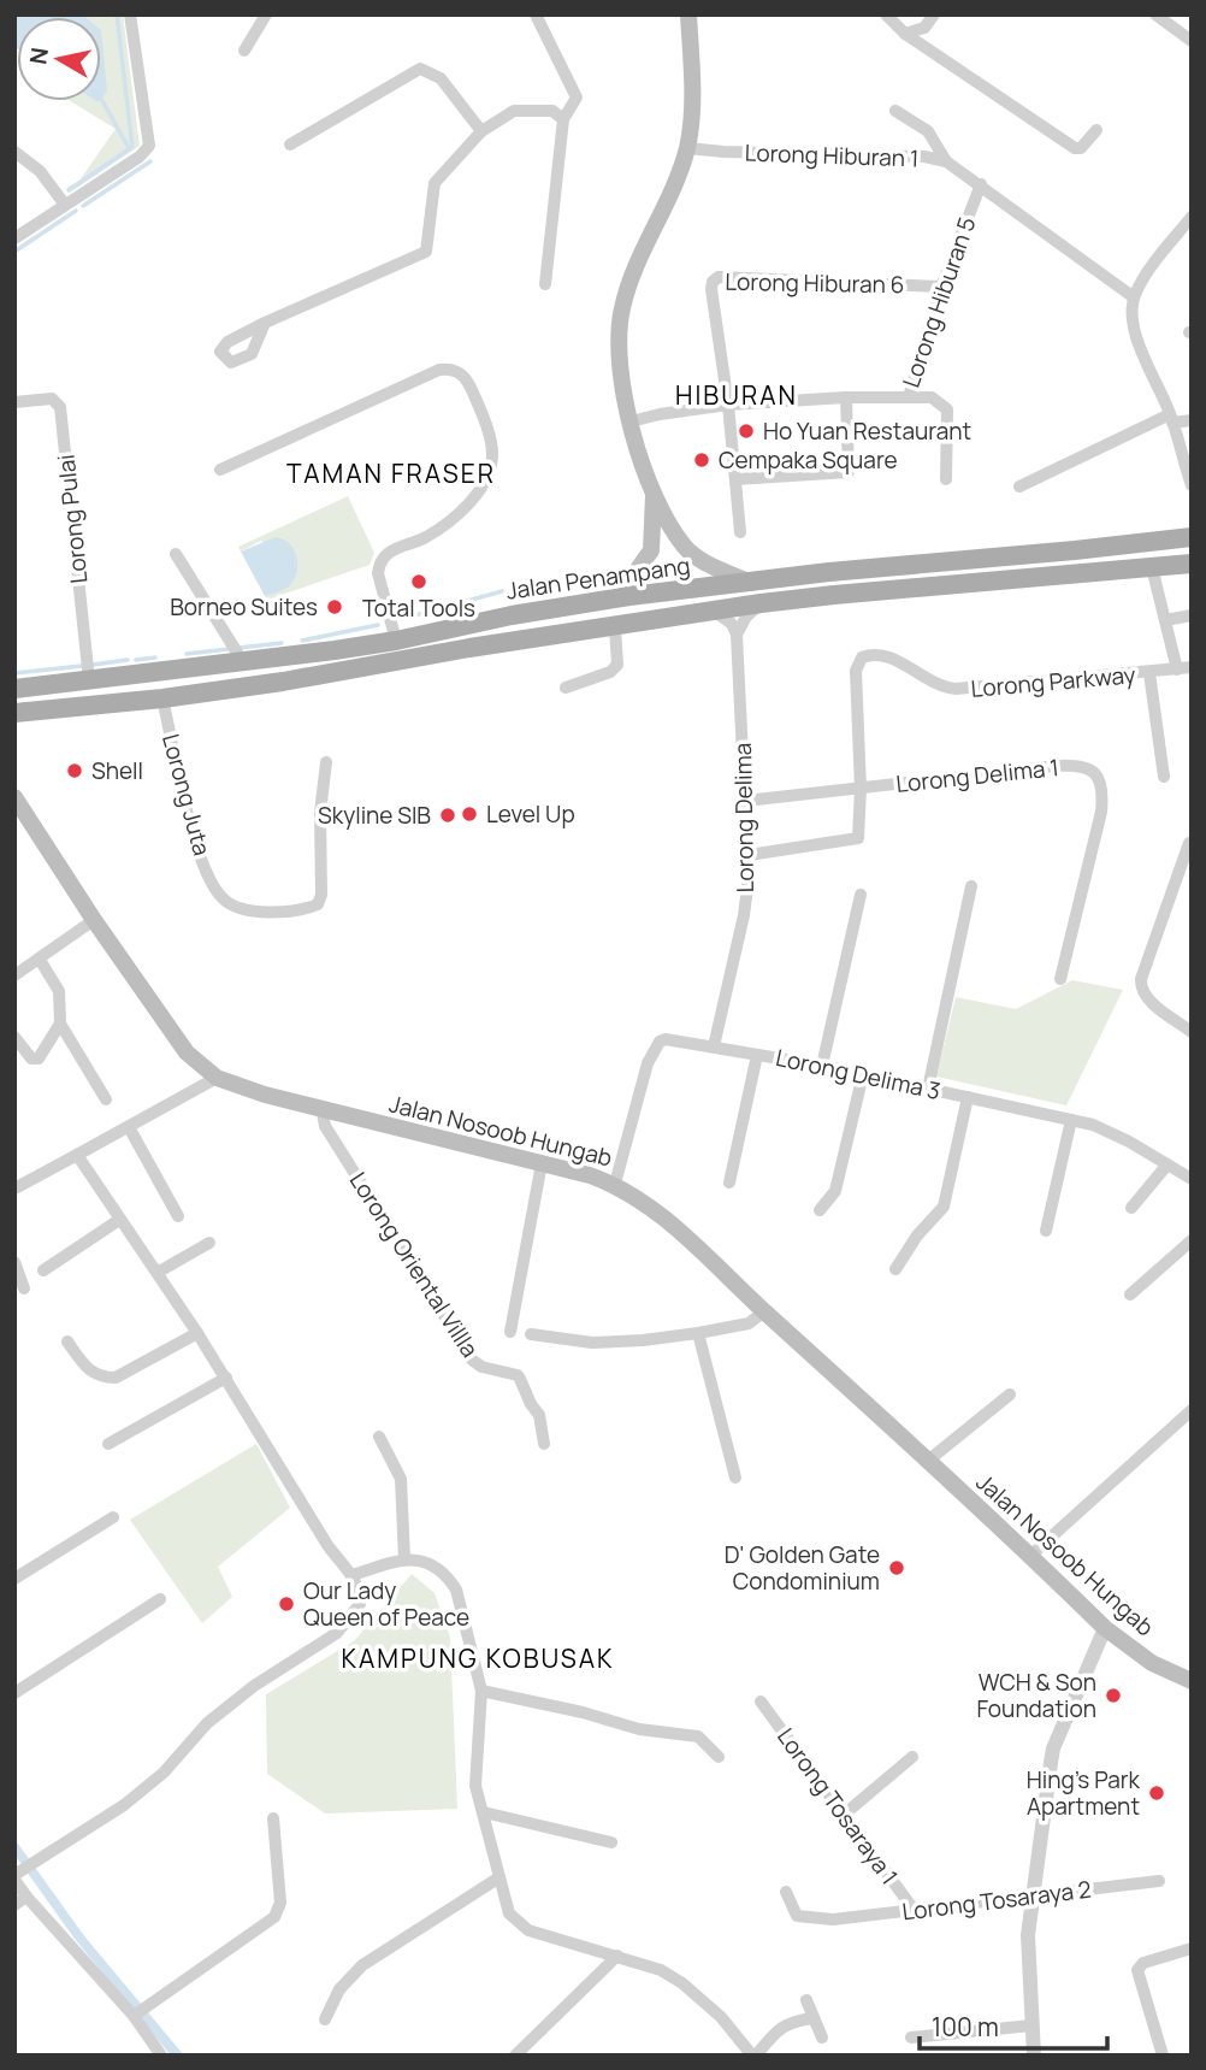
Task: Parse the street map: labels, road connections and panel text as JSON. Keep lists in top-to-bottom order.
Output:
{
  "streets": {
    "main road": ["Jalan Penampang", "Jalan Nosoob Hungab"],
    "street": [
      "Lorong Hiburan 1",
      "Lorong Hiburan 6",
      "Lorong Hiburan 5",
      "Lorong Pulai",
      "Lorong Parkway",
      "Lorong Delima 1",
      "Lorong Juta",
      "Lorong Delima",
      "Lorong Delima 3",
      "Lorong Oriental Villla",
      "Lorong Tosaraya 1",
      "Lorong Tosaraya 2"
    ]
  },
  "crossings": [
    ["Lorong Hiburan 1", "Lorong Hiburan 5"],
    ["Lorong Hiburan 6", "Lorong Hiburan 5"],
    ["Lorong Pulai", "Jalan Penampang"],
    ["Lorong Parkway", "Lorong Delima 1"],
    ["Lorong Delima 1", "Lorong Delima"],
    ["Lorong Delima", "Lorong Delima 3"],
    ["Lorong Delima 3", "Jalan Nosoob Hungab"],
    ["Jalan Nosoob Hungab", "Lorong Oriental Villla"],
    ["Lorong Tosaraya 1", "Lorong Tosaraya 2"]
  ],
  "districts": ["HIBURAN", "TAMAN FRASER", "KAMPUNG KOBUSAK"],
  "places": [
    "Ho Yuan Restaurant",
    "Cempaka Square",
    "Total Tools",
    "Borneo Suites",
    "Shell",
    "Level Up",
    "Skyline SIB",
    "D' Golden Gate Condominium",
    "Our Lady Queen of Peace",
    "WCH & Son Foundation",
    "Hing's Park Apartment"
  ],
  "scale_bar": "100 m",
  "north": "left"
}
